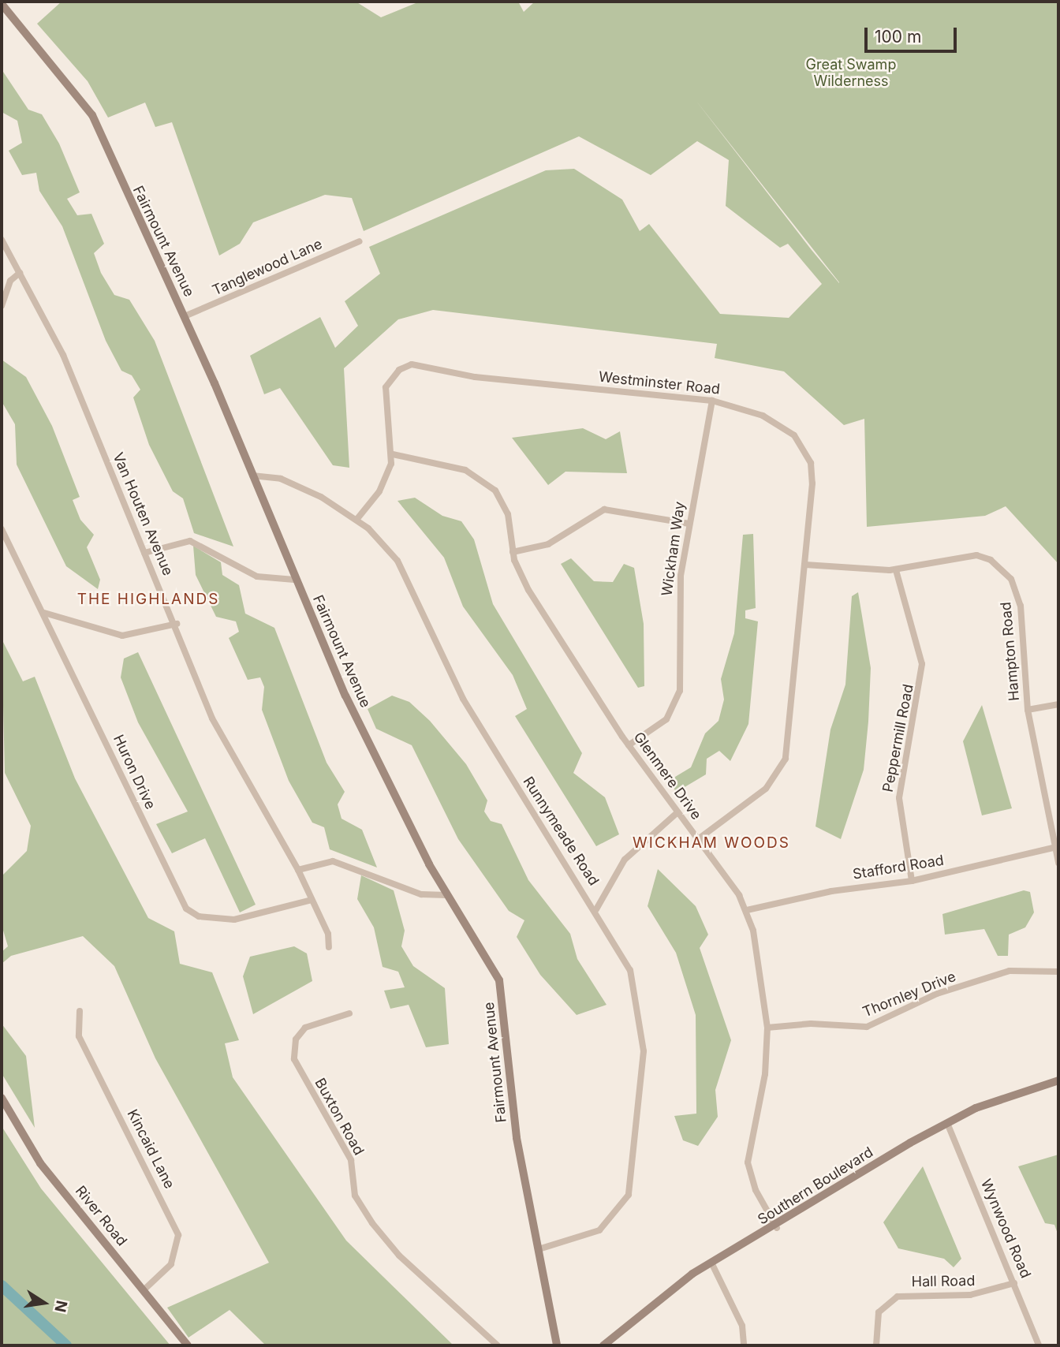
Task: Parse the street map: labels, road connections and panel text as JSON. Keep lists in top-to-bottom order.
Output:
{
  "streets": {
    "main road": ["Fairmount Avenue", "Southern Boulevard", "River Road"],
    "street": [
      "Tanglewood Lane",
      "Westminster Road",
      "Van Houten Avenue",
      "Wickham Way",
      "Hampton Road",
      "Peppermill Road",
      "Huron Drive",
      "Glenmere Drive",
      "Runnymeade Road",
      "Stafford Road",
      "Thornley Drive",
      "Buxton Road",
      "Kincaid Lane",
      "Wynwood Road",
      "Hall Road"
    ]
  },
  "crossings": [
    ["Fairmount Avenue", "Tanglewood Lane"],
    ["Fairmount Avenue", "Runnymeade Road"],
    ["Westminster Road", "Wickham Way"],
    ["Westminster Road", "Hampton Road"],
    ["Westminster Road", "Glenmere Drive"],
    ["Westminster Road", "Runnymeade Road"],
    ["Van Houten Avenue", "Huron Drive"],
    ["Wickham Way", "Glenmere Drive"],
    ["Hampton Road", "Peppermill Road"],
    ["Peppermill Road", "Stafford Road"],
    ["Glenmere Drive", "Stafford Road"],
    ["Glenmere Drive", "Thornley Drive"],
    ["Glenmere Drive", "Southern Boulevard"],
    ["Kincaid Lane", "River Road"],
    ["Southern Boulevard", "Wynwood Road"],
    ["Wynwood Road", "Hall Road"]
  ],
  "districts": ["THE HIGHLANDS", "WICKHAM WOODS"],
  "parks": ["Great Swamp Wilderness"],
  "scale_bar": "100 m",
  "north": "right"
}
